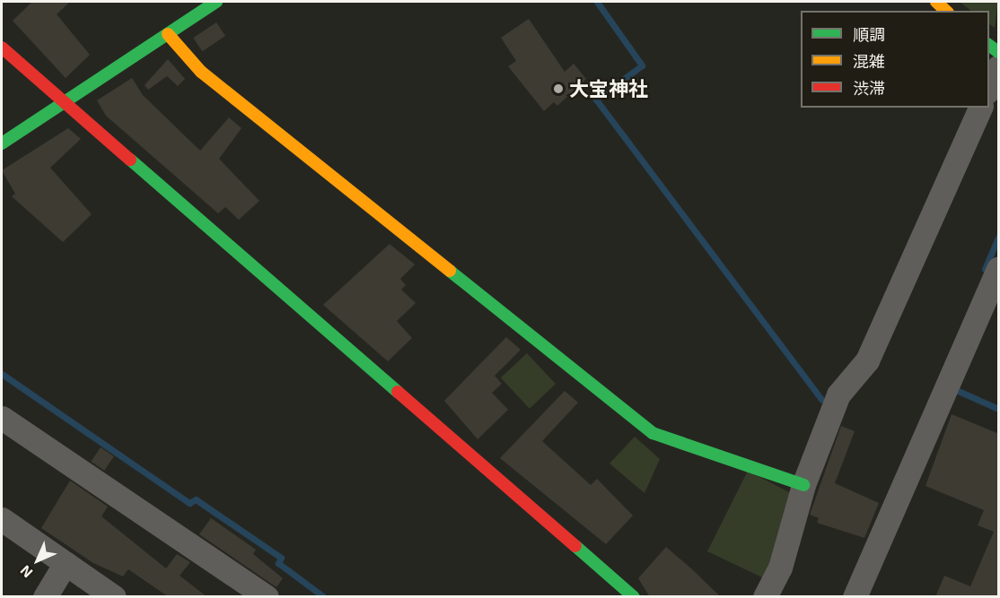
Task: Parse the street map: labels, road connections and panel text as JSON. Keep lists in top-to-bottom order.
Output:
{
  "places": ["大宝神社"],
  "legend": ["順調", "混雑", "渋滞"],
  "north": "bottom left"
}
